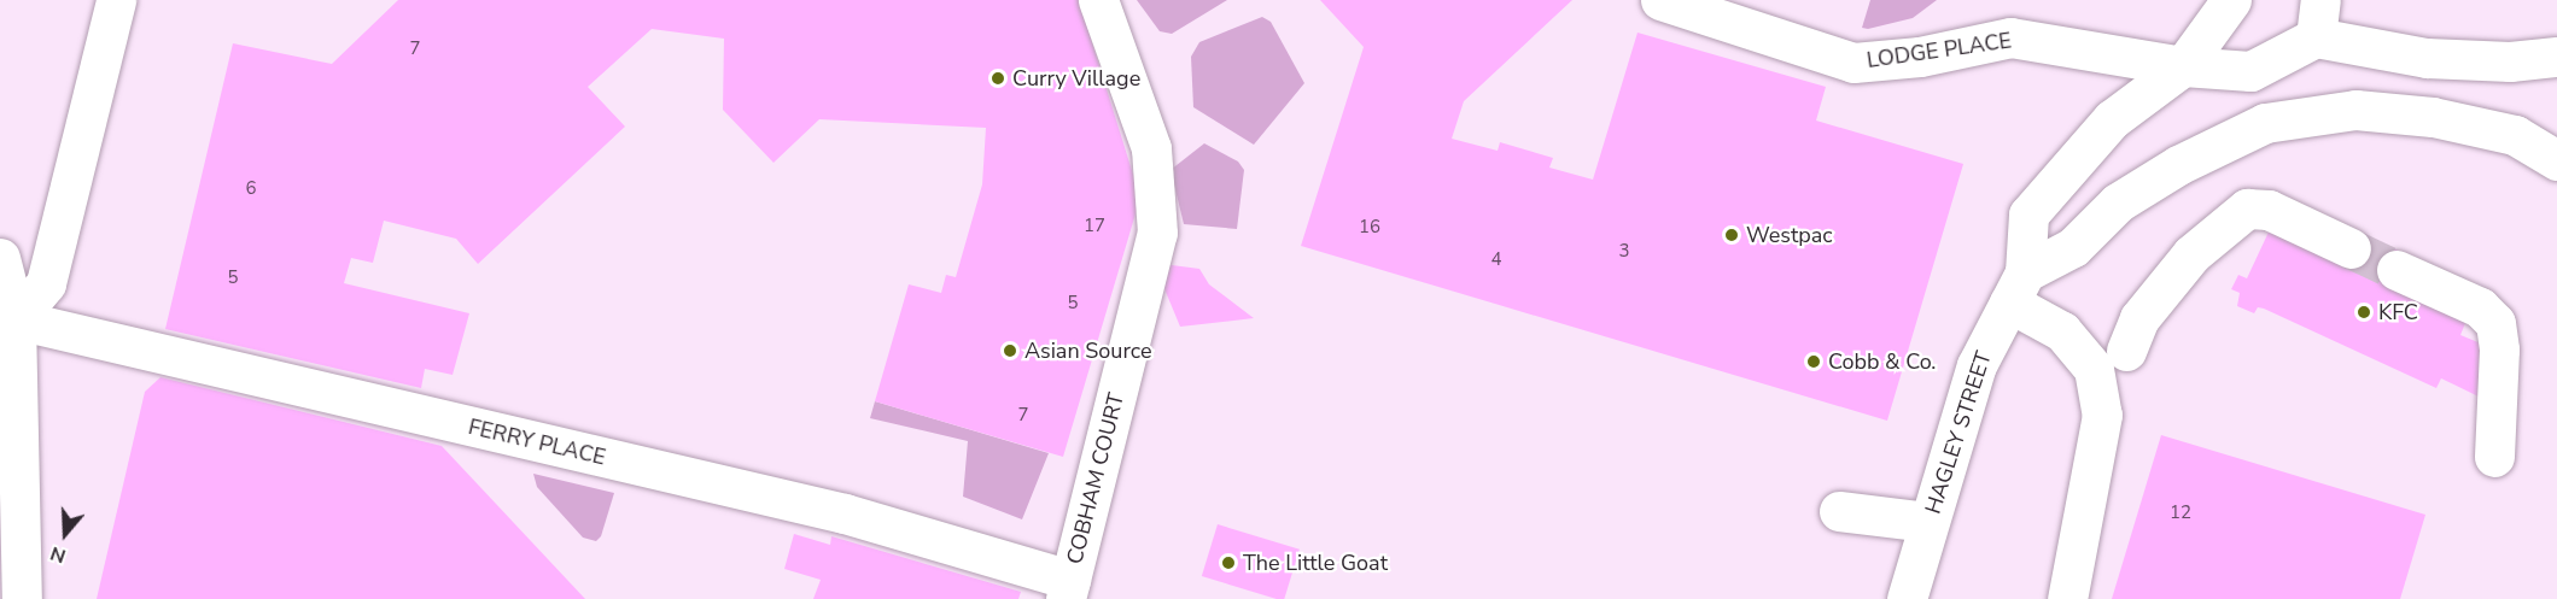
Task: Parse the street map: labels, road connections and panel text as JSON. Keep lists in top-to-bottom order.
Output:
{
  "streets": {
    "street": [
      "LODGE PLACE",
      "HAGLEY STREET",
      "FERRY PLACE",
      "COBHAM COURT"
    ]
  },
  "crossings": [
    ["LODGE PLACE", "HAGLEY STREET"],
    ["FERRY PLACE", "COBHAM COURT"]
  ],
  "places": [
    "Curry Village",
    "Westpac",
    "KFC",
    "Asian Source",
    "Cobb & Co.",
    "The Little Goat"
  ],
  "house_numbers": [
    "7",
    "6",
    "17",
    "16",
    "3",
    "4",
    "5",
    "5",
    "7",
    "12"
  ],
  "north": "bottom"
}
